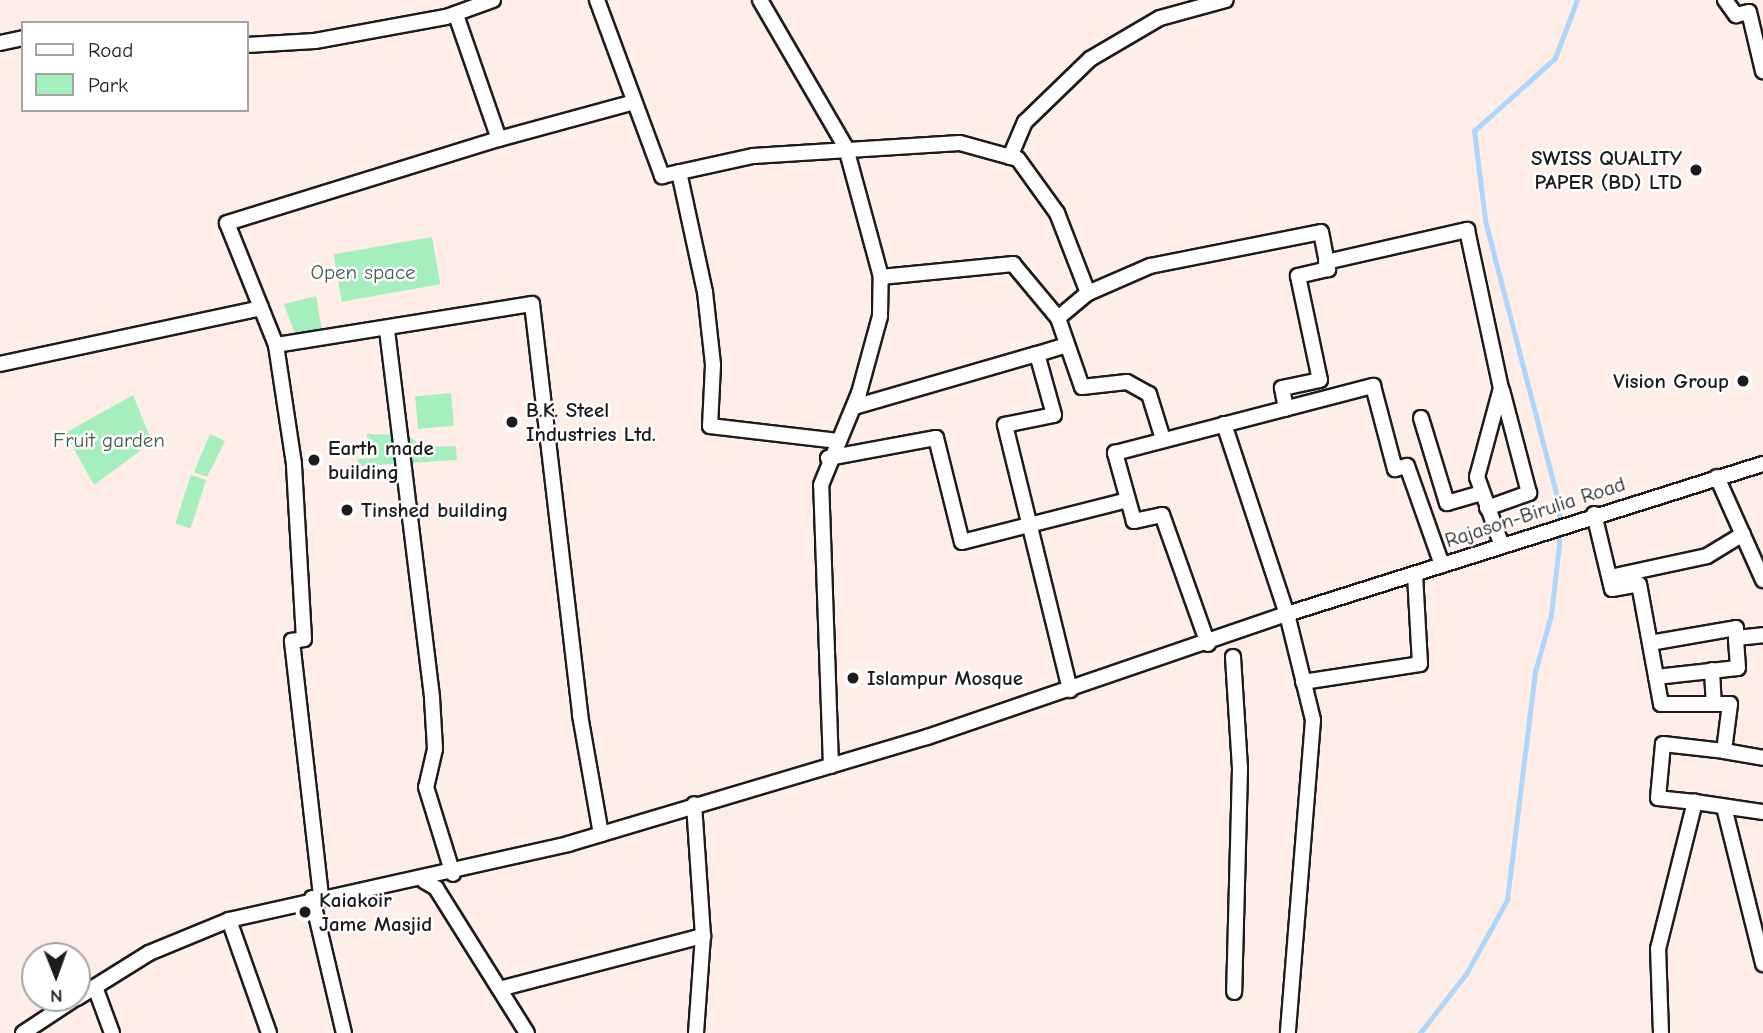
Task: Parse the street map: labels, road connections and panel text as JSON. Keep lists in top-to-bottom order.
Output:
{
  "streets": {
    "street": ["Rajason-Birulia Road"]
  },
  "parks": ["Open space", "Fruit garden"],
  "places": [
    "SWISS QUALITY PAPER (BD) LTD",
    "Vision Group",
    "B.K. Steel Industries Ltd.",
    "Earth made building",
    "Tinshed building",
    "Islampur Mosque",
    "Kaiakoir Jame Masjid"
  ],
  "legend": ["Road", "Park"],
  "north": "bottom"
}
